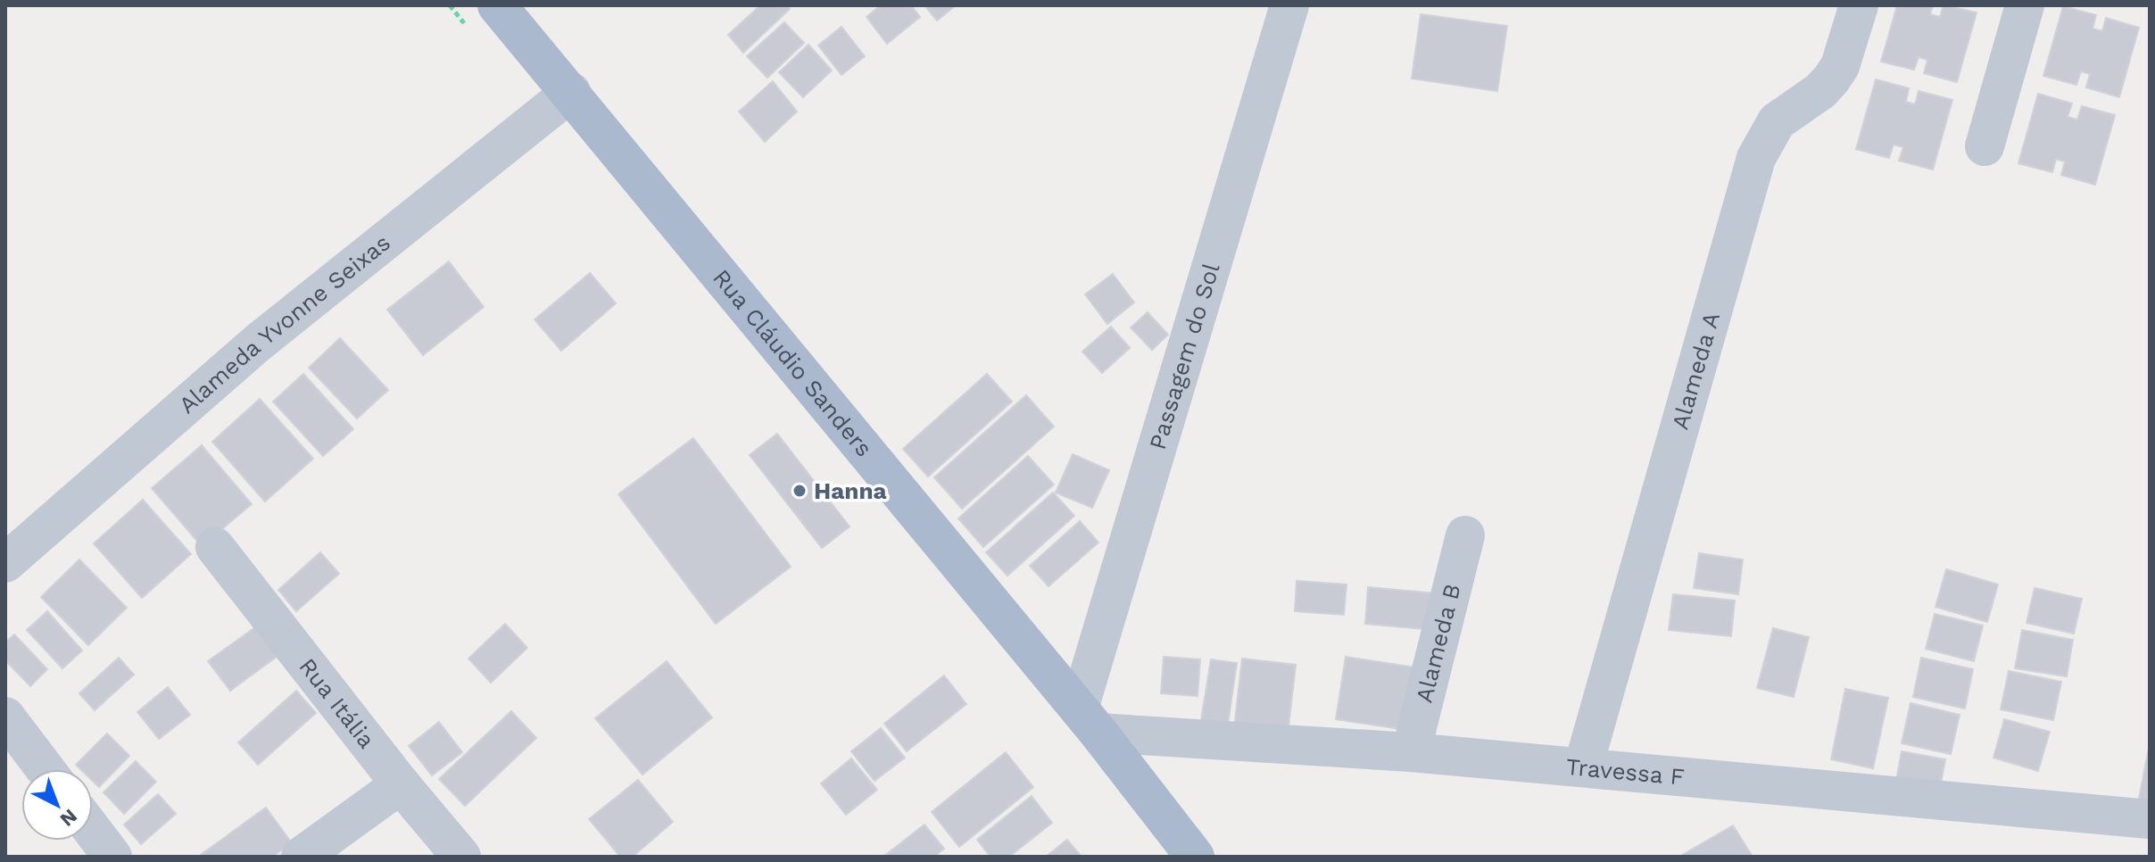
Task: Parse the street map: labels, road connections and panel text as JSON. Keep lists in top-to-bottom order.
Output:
{
  "streets": {
    "main road": ["Rua Cláudio Sanders"],
    "street": [
      "Alameda Yvonne Seixas",
      "Passagem do Sol",
      "Alameda A",
      "Alameda B",
      "Rua Itália",
      "Travessa F"
    ]
  },
  "crossings": [
    ["Alameda Yvonne Seixas", "Rua Cláudio Sanders"],
    ["Passagem do Sol", "Rua Cláudio Sanders"],
    ["Passagem do Sol", "Travessa F"],
    ["Rua Cláudio Sanders", "Travessa F"],
    ["Alameda A", "Travessa F"],
    ["Alameda B", "Travessa F"]
  ],
  "places": ["Hanna"],
  "north": "bottom right"
}
